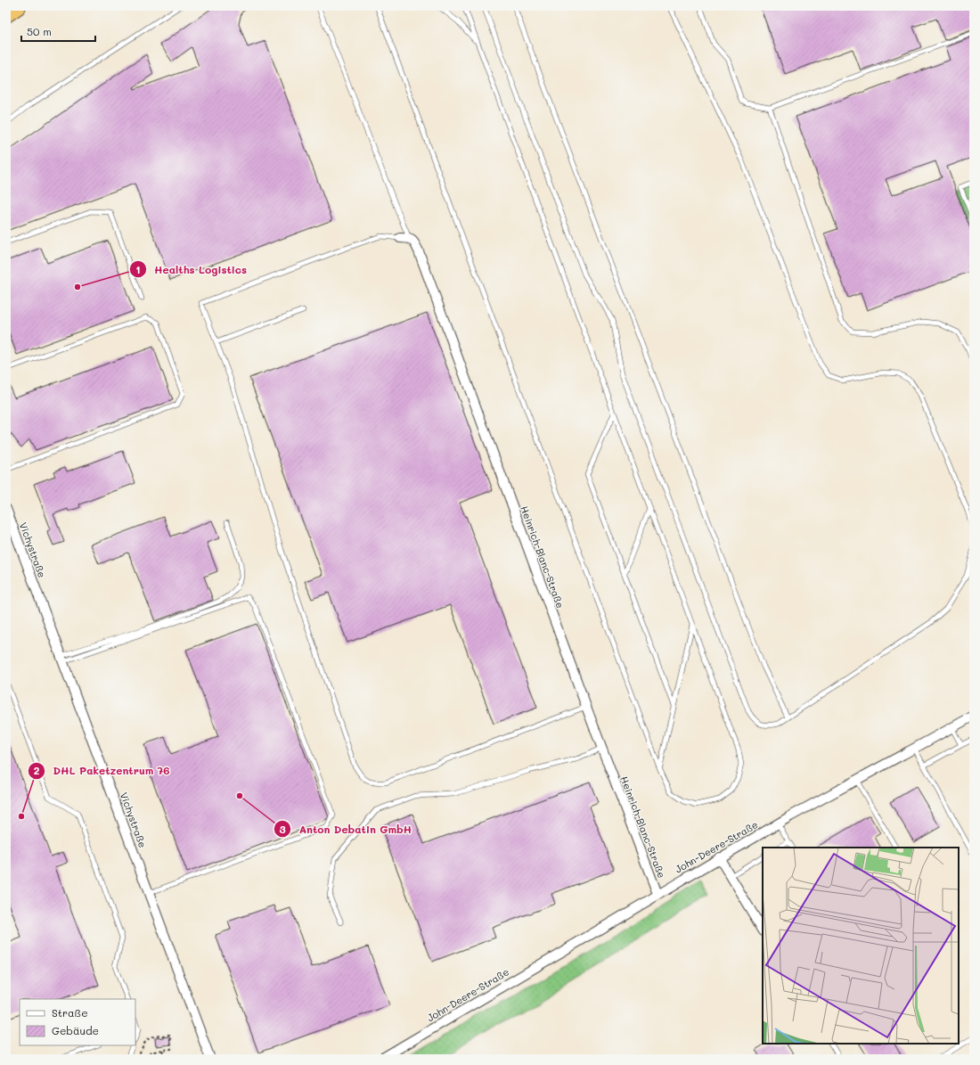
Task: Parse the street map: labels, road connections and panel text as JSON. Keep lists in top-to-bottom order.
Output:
{
  "streets": {
    "street": ["Vichystraße", "Heinrich-Blanc-Straße", "John-Deere-Straße"]
  },
  "crossings": [
    ["Heinrich-Blanc-Straße", "John-Deere-Straße"]
  ],
  "places": ["Healths Logistics", "Anton Debatin GmbH", "DHL Paketzentrum 76"],
  "legend": ["Straße", "Gebäude"],
  "scale_bar": "50 m"
}
